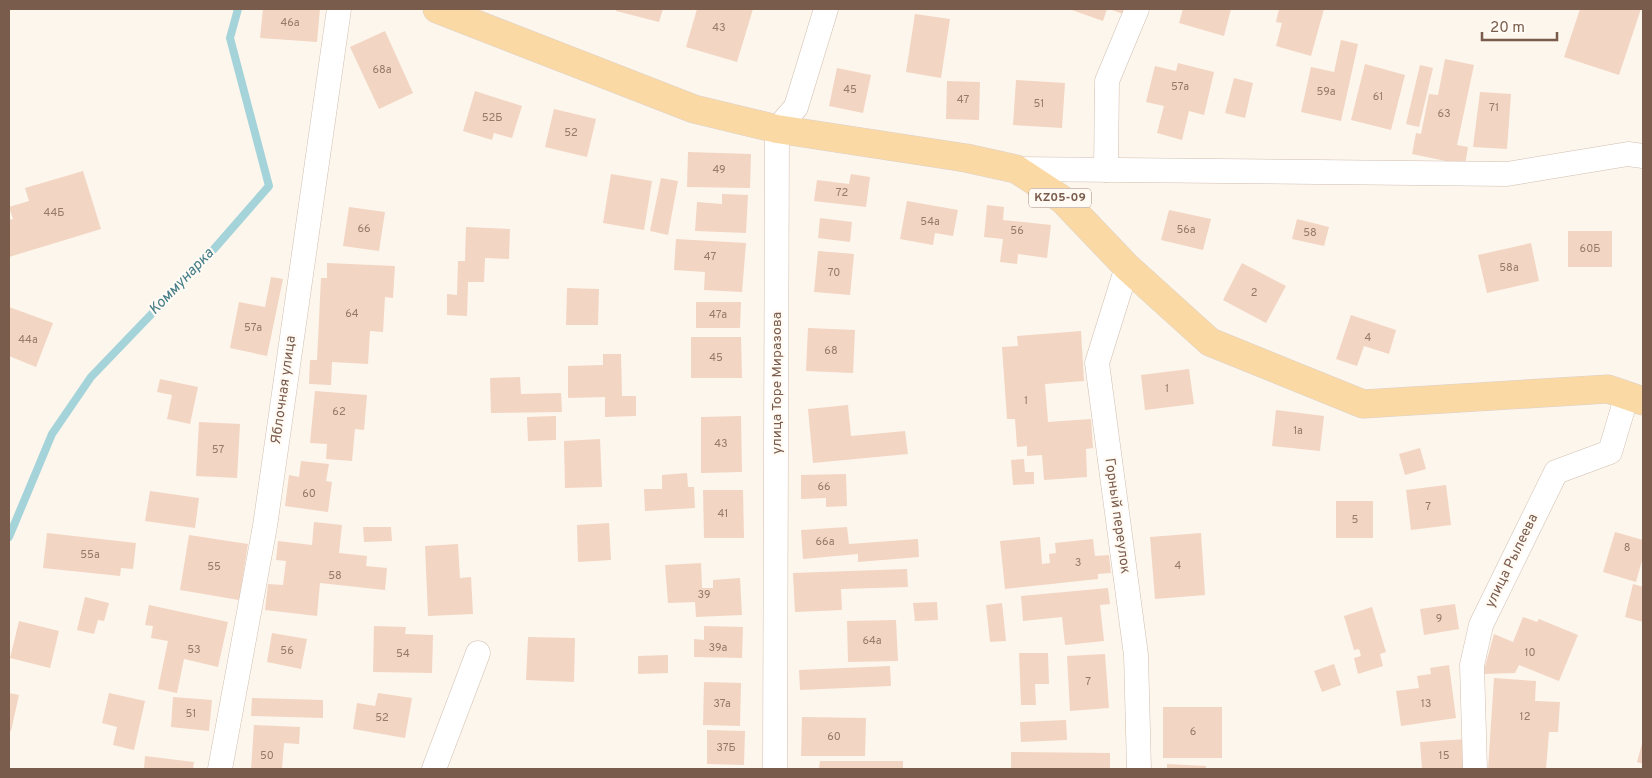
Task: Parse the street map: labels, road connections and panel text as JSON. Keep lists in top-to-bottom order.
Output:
{
  "streets": {
    "main road": ["KZ05-09"],
    "street": [
      "улица Торе Миразова",
      "Яблочная улица",
      "Горный переулок",
      "улица Рылеева"
    ]
  },
  "crossings": [
    ["KZ05-09", "улица Торе Миразова"],
    ["KZ05-09", "Горный переулок"],
    ["KZ05-09", "улица Рылеева"]
  ],
  "water": ["Коммунарка"],
  "house_numbers": [
    "46а",
    "43",
    "68а",
    "57а",
    "45",
    "59а",
    "61",
    "47",
    "51",
    "71",
    "63",
    "52Б",
    "52",
    "49",
    "72",
    "44Б",
    "54а",
    "66",
    "56а",
    "56",
    "58",
    "60Б",
    "47",
    "58а",
    "70",
    "2",
    "64",
    "47а",
    "57а",
    "4",
    "44а",
    "68",
    "45",
    "1",
    "1",
    "62",
    "1а",
    "43",
    "57",
    "66",
    "60",
    "7",
    "41",
    "5",
    "66а",
    "8",
    "55а",
    "3",
    "4",
    "55",
    "58",
    "39",
    "9",
    "64а",
    "39а",
    "53",
    "56",
    "10",
    "54",
    "7",
    "37а",
    "13",
    "51",
    "12",
    "52",
    "6",
    "60",
    "37Б",
    "50",
    "15"
  ],
  "scale_bar": "20 m"
}
